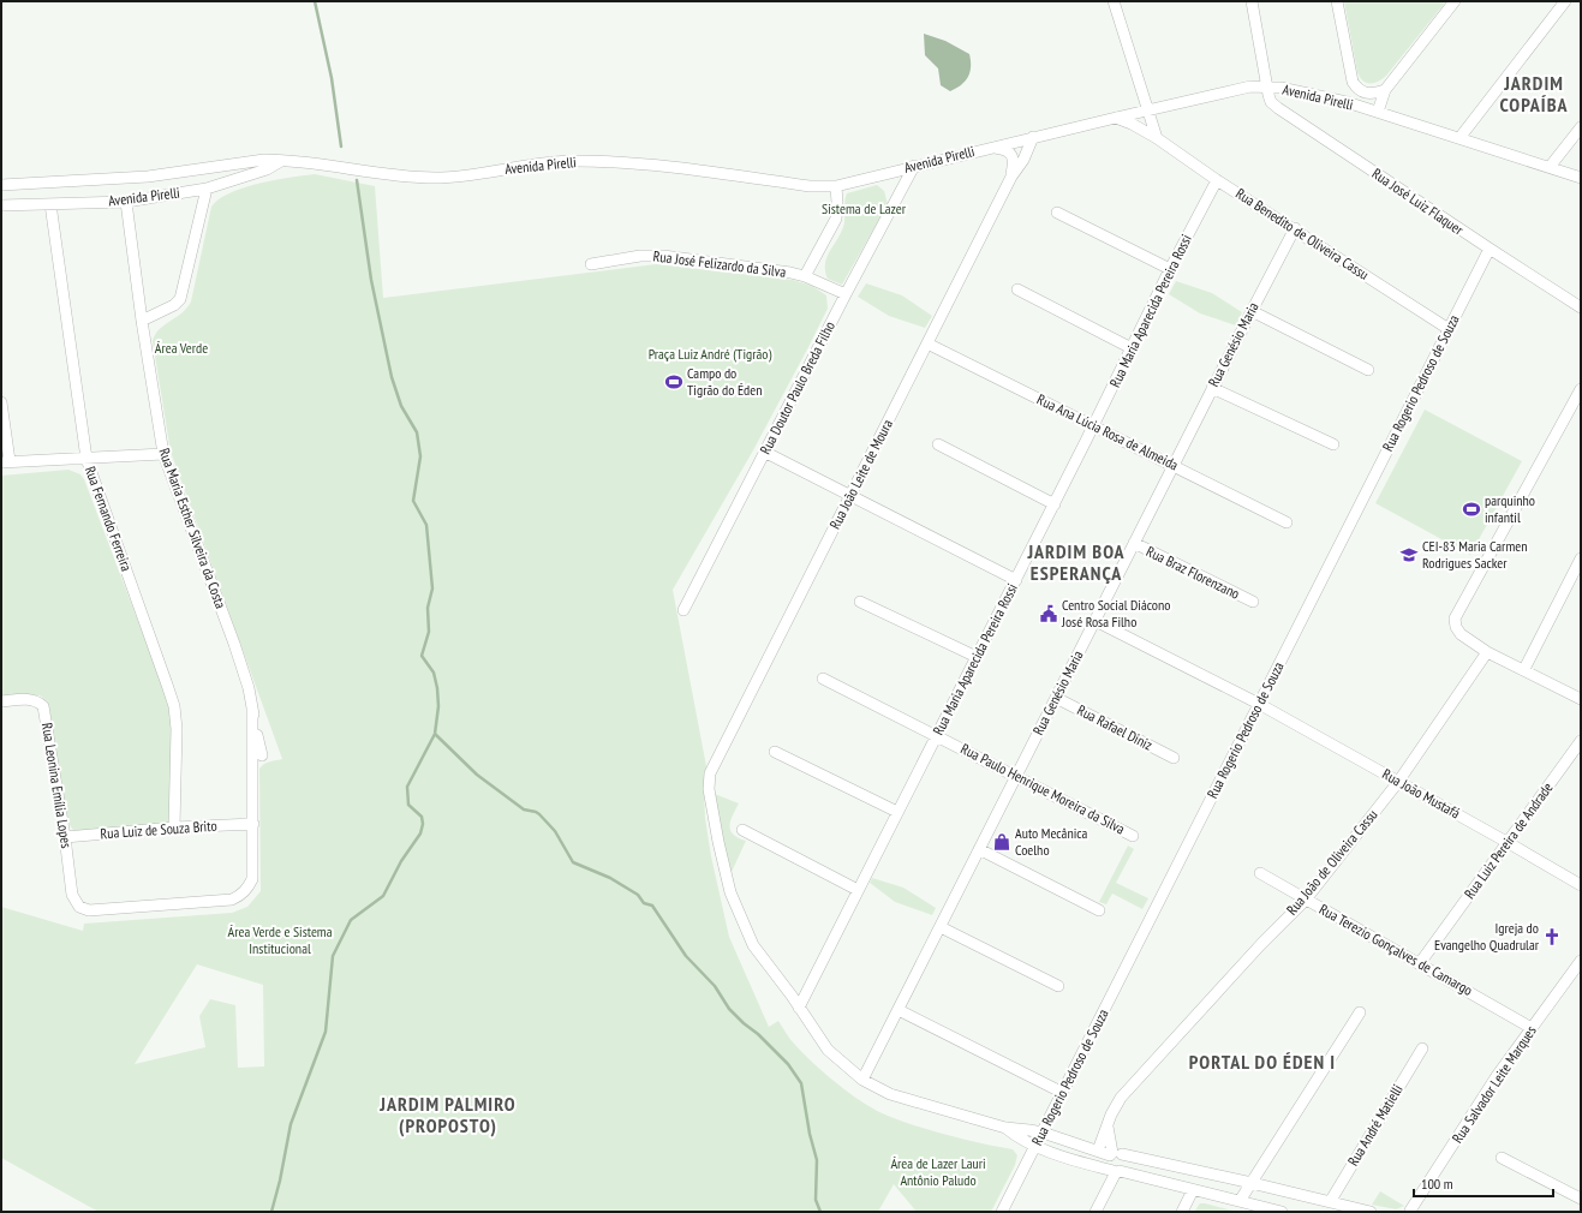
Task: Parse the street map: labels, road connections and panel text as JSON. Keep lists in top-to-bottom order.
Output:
{
  "streets": {
    "street": [
      "Avenida Pirelli",
      "Rua José Luiz Flaquer",
      "Rua Benedito de Oliveira Cassu",
      "Rua José Felizardo da Silva",
      "Rua Maria Aparecida Pereira Rossi",
      "Rua Genésio Maria",
      "Rua Rogerio Pedroso de Souza",
      "Rua Doutor Paulo Breda Filho",
      "Rua Ana Lúcia Rosa de Almeida",
      "Rua João Leite de Moura",
      "Rua Fernando Ferreira",
      "Rua Maria Esther Silveira da Costa",
      "Rua Braz Florenzano",
      "Rua Rafael Diniz",
      "Rua Leonina Emília Lopes",
      "Rua Paulo Henrique Moreira da Silva",
      "Rua João Mustafá",
      "Rua Luiz de Souza Brito",
      "Rua Luiz Pereira de Andrade",
      "Rua João de Oliveira Cassu",
      "Rua Terezio Gonçalves de Camargo",
      "Rua Salvador Leite Marques",
      "Rua André Matielli"
    ]
  },
  "crossings": [
    ["Avenida Pirelli", "Rua José Luiz Flaquer"],
    ["Avenida Pirelli", "Rua Benedito de Oliveira Cassu"],
    ["Avenida Pirelli", "Rua Doutor Paulo Breda Filho"],
    ["Avenida Pirelli", "Rua João Leite de Moura"],
    ["Avenida Pirelli", "Rua Fernando Ferreira"],
    ["Avenida Pirelli", "Rua Maria Esther Silveira da Costa"],
    ["Rua José Luiz Flaquer", "Rua Rogerio Pedroso de Souza"],
    ["Rua Benedito de Oliveira Cassu", "Rua Maria Aparecida Pereira Rossi"],
    ["Rua Benedito de Oliveira Cassu", "Rua Genésio Maria"],
    ["Rua Benedito de Oliveira Cassu", "Rua Rogerio Pedroso de Souza"],
    ["Rua José Felizardo da Silva", "Rua Doutor Paulo Breda Filho"],
    ["Rua Maria Aparecida Pereira Rossi", "Rua Ana Lúcia Rosa de Almeida"],
    ["Rua Maria Aparecida Pereira Rossi", "Rua Paulo Henrique Moreira da Silva"],
    ["Rua Genésio Maria", "Rua Ana Lúcia Rosa de Almeida"],
    ["Rua Genésio Maria", "Rua Braz Florenzano"],
    ["Rua Genésio Maria", "Rua Rafael Diniz"],
    ["Rua Genésio Maria", "Rua Paulo Henrique Moreira da Silva"],
    ["Rua Genésio Maria", "Rua João Mustafá"],
    ["Rua Rogerio Pedroso de Souza", "Rua João Mustafá"],
    ["Rua Ana Lúcia Rosa de Almeida", "Rua João Leite de Moura"],
    ["Rua Fernando Ferreira", "Rua Luiz de Souza Brito"],
    ["Rua Maria Esther Silveira da Costa", "Rua Leonina Emília Lopes"],
    ["Rua Maria Esther Silveira da Costa", "Rua Luiz de Souza Brito"],
    ["Rua Leonina Emília Lopes", "Rua Luiz de Souza Brito"],
    ["Rua João Mustafá", "Rua Luiz Pereira de Andrade"],
    ["Rua João Mustafá", "Rua João de Oliveira Cassu"],
    ["Rua Luiz Pereira de Andrade", "Rua Terezio Gonçalves de Camargo"],
    ["Rua João de Oliveira Cassu", "Rua Terezio Gonçalves de Camargo"],
    ["Rua Terezio Gonçalves de Camargo", "Rua Salvador Leite Marques"]
  ],
  "districts": [
    "JARDIM COPAÍBA",
    "JARDIM BOA ESPERANÇA",
    "PORTAL DO ÉDEN I",
    "JARDIM PALMIRO (PROPOSTO)"
  ],
  "parks": [
    "Sistema de Lazer",
    "Área Verde",
    "Praça Luiz André (Tigrão)",
    "Área Verde e Sistema Institucional",
    "Área de Lazer Lauri Antônio Paludo"
  ],
  "places": {
    "sports": ["Campo do Tigrão do Éden", "parquinho infantil"],
    "school or university": ["CEI-83 Maria Carmen Rodrigues Sacker"],
    "public building": ["Centro Social Diácono José Rosa Filho"],
    "shop": ["Auto Mecânica Coelho"],
    "church": ["Igreja do Evangelho Quadrular"]
  },
  "scale_bar": "100 m"
}
